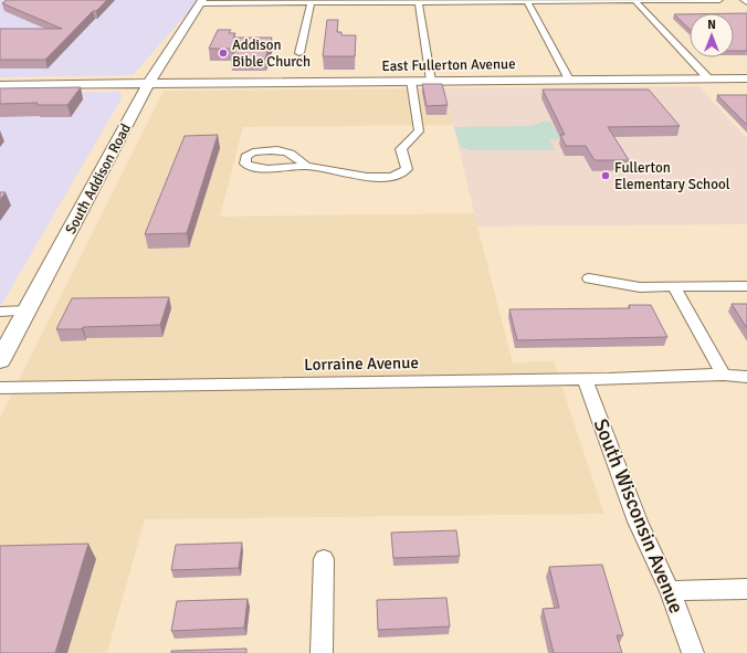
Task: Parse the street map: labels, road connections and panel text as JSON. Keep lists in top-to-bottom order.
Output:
{
  "streets": {
    "street": [
      "East Fullerton Avenue",
      "South Addison Road",
      "Lorraine Avenue",
      "South Wisconsin Avenue"
    ]
  },
  "crossings": [
    ["East Fullerton Avenue", "South Addison Road"],
    ["Lorraine Avenue", "South Wisconsin Avenue"]
  ],
  "places": ["Addison Bible Church", "Fullerton Elementary School"],
  "north": "top"
}
